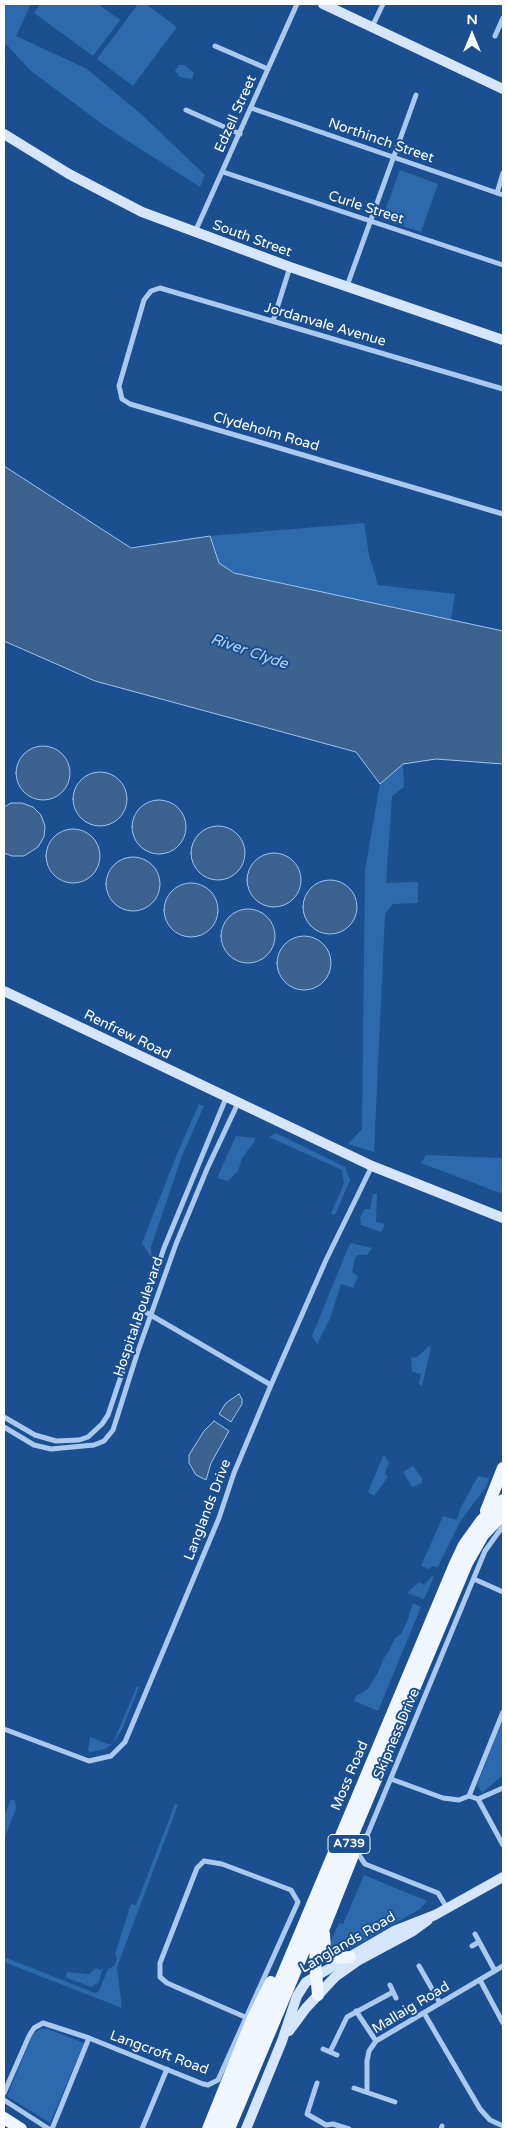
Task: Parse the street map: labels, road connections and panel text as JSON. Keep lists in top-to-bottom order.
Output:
{
  "streets": {
    "main road": ["Moss Road", "A739"],
    "street": [
      "Edzell Street",
      "Northinch Street",
      "Curle Street",
      "South Street",
      "Jordanvale Avenue",
      "Clydeholm Road",
      "Renfrew Road",
      "Hospital Boulevard",
      "Langlands Drive",
      "Skipness Drive",
      "Langlands Road",
      "Mallaig Road",
      "Langcroft Road"
    ]
  },
  "crossings": [
    ["Edzell Street", "Northinch Street"],
    ["Edzell Street", "Curle Street"],
    ["Edzell Street", "South Street"],
    ["Jordanvale Avenue", "Clydeholm Road"],
    ["Renfrew Road", "Hospital Boulevard"],
    ["Renfrew Road", "Langlands Drive"],
    ["Skipness Drive", "Langlands Road"]
  ],
  "water": ["River Clyde"],
  "north": "top"
}
